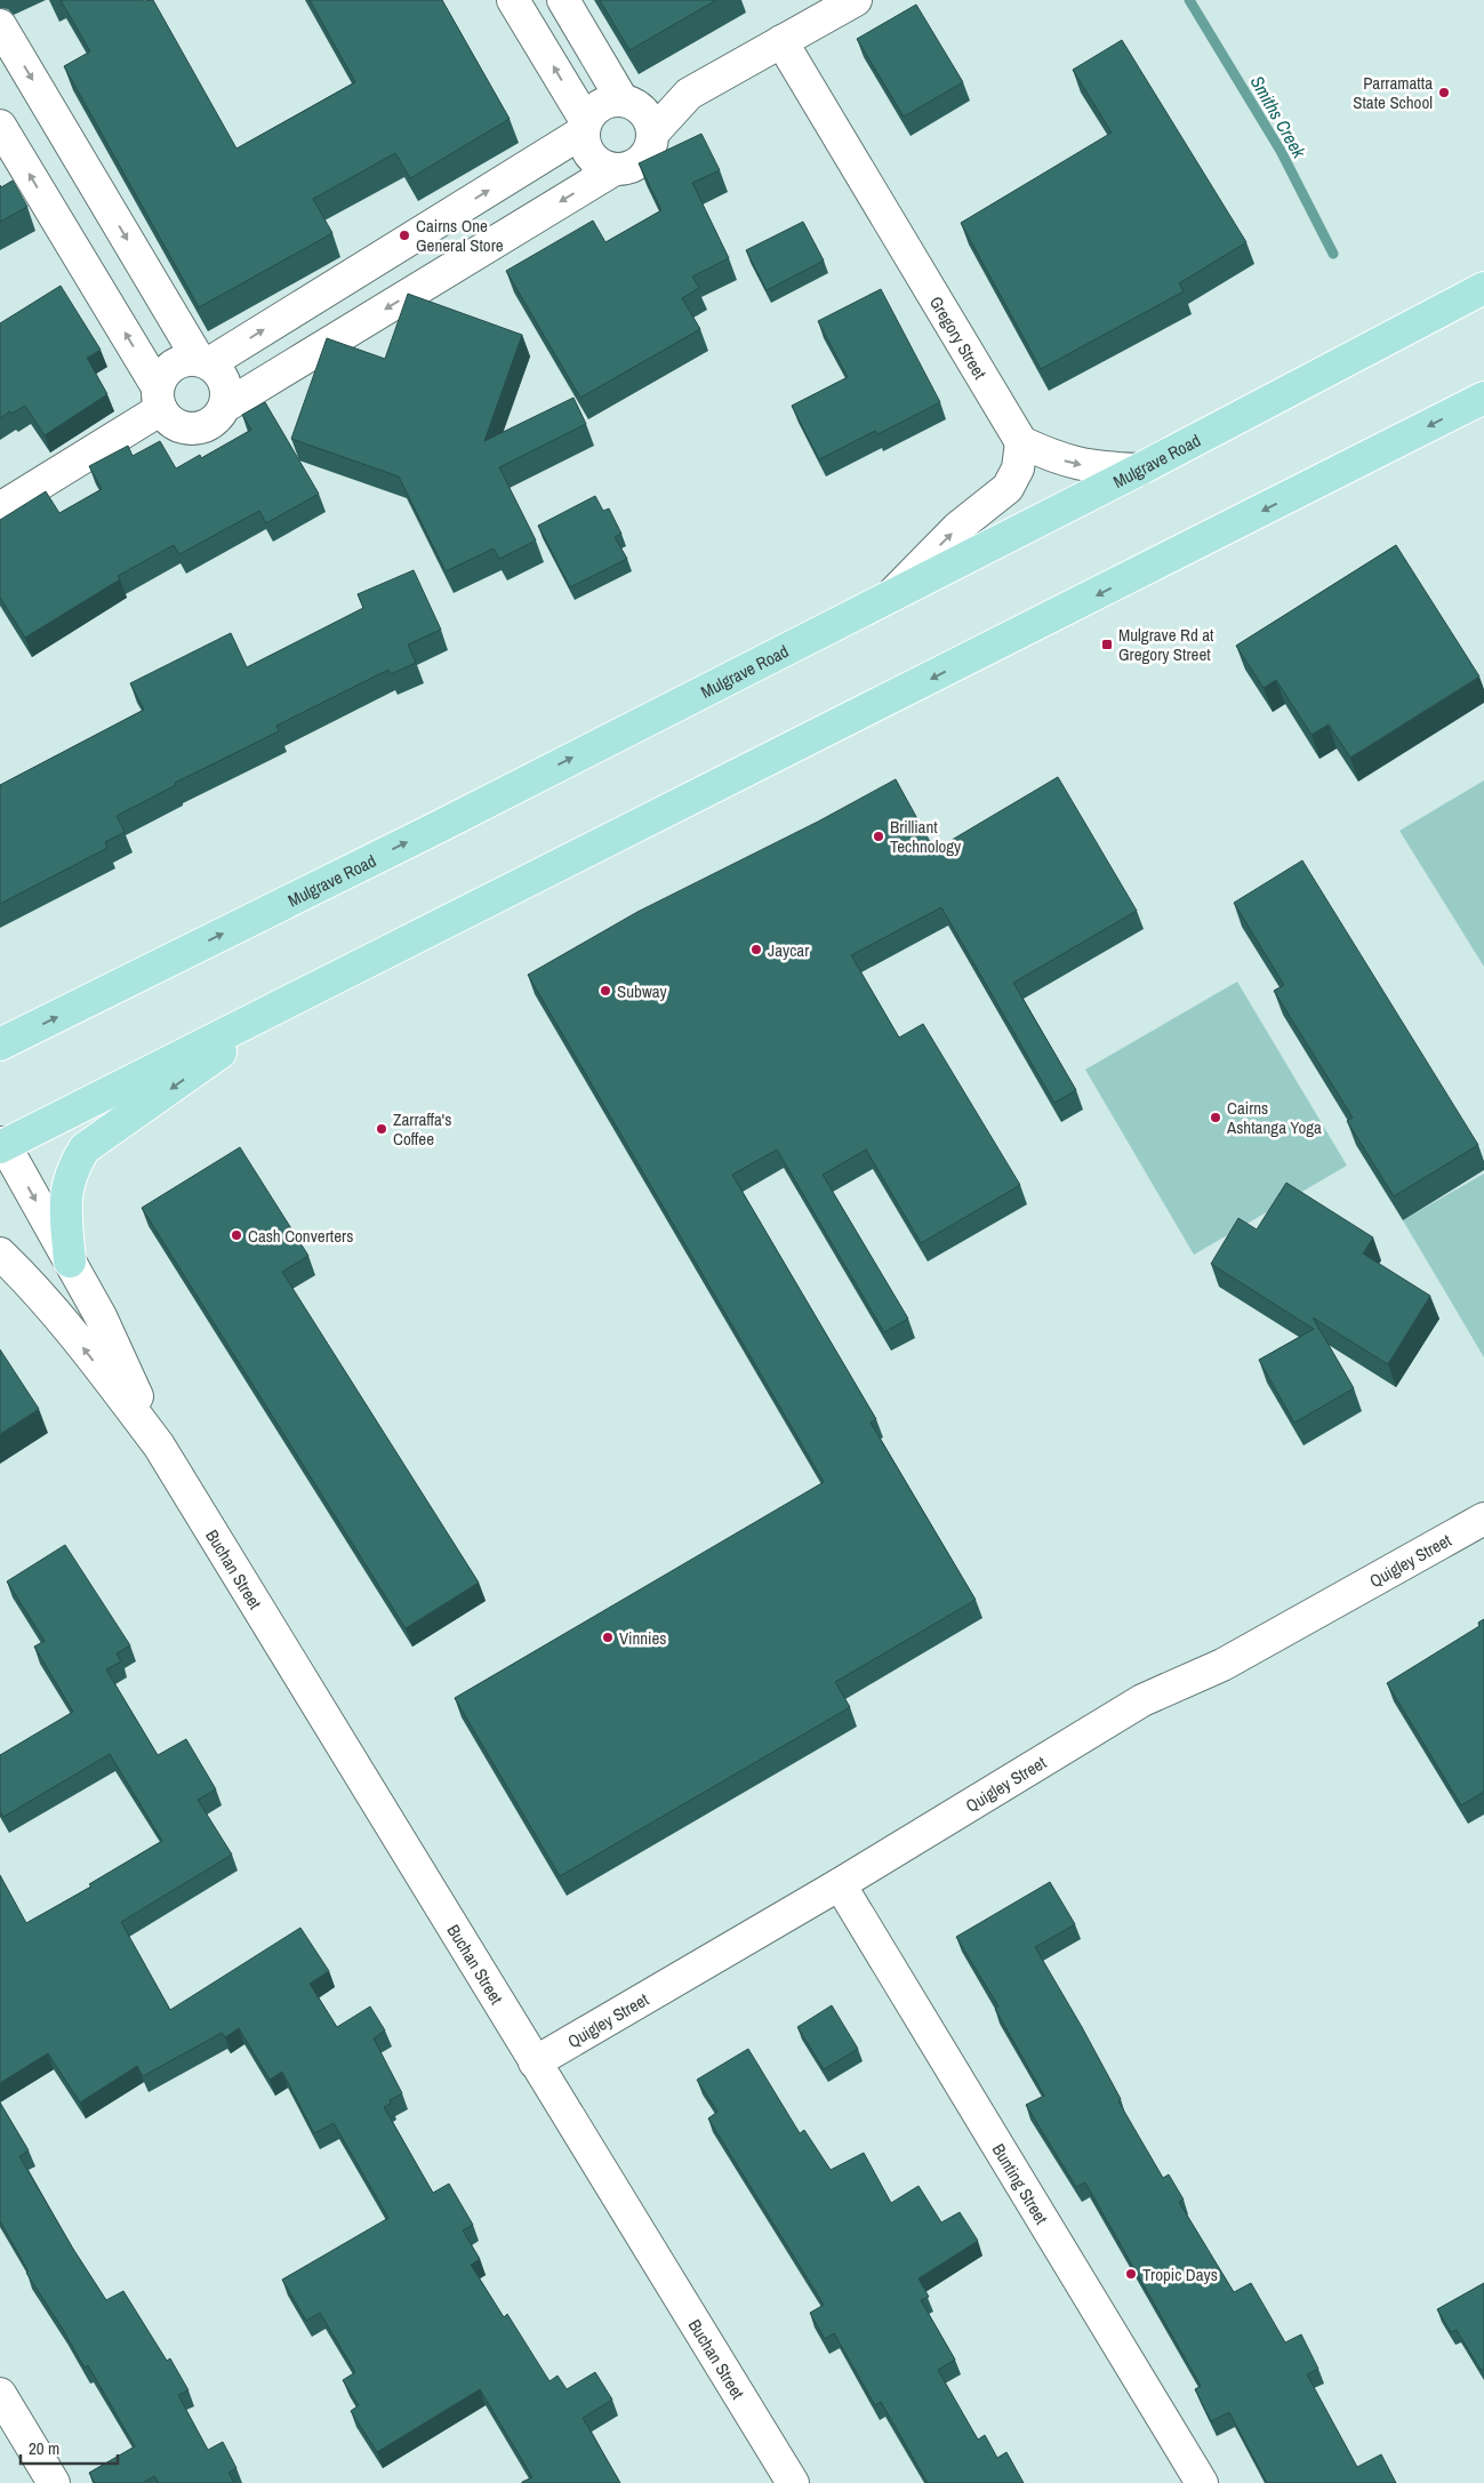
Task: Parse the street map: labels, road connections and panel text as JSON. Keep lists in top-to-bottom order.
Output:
{
  "streets": {
    "main road": ["Mulgrave Road"],
    "street": [
      "Gregory Street",
      "Quigley Street",
      "Buchan Street",
      "Bunting Street"
    ]
  },
  "crossings": [
    ["Quigley Street", "Buchan Street"],
    ["Quigley Street", "Bunting Street"]
  ],
  "water": ["Smiths Creek"],
  "places": {
    "other": [
      "Parramatta State School",
      "Cairns One General Store",
      "Brilliant Technology",
      "Jaycar",
      "Subway",
      "Cairns Ashtanga Yoga",
      "Zarraffa's Coffee",
      "Cash Converters",
      "Vinnies",
      "Tropic Days"
    ],
    "transit": ["Mulgrave Rd at Gregory Street"]
  },
  "scale_bar": "20 m"
}
